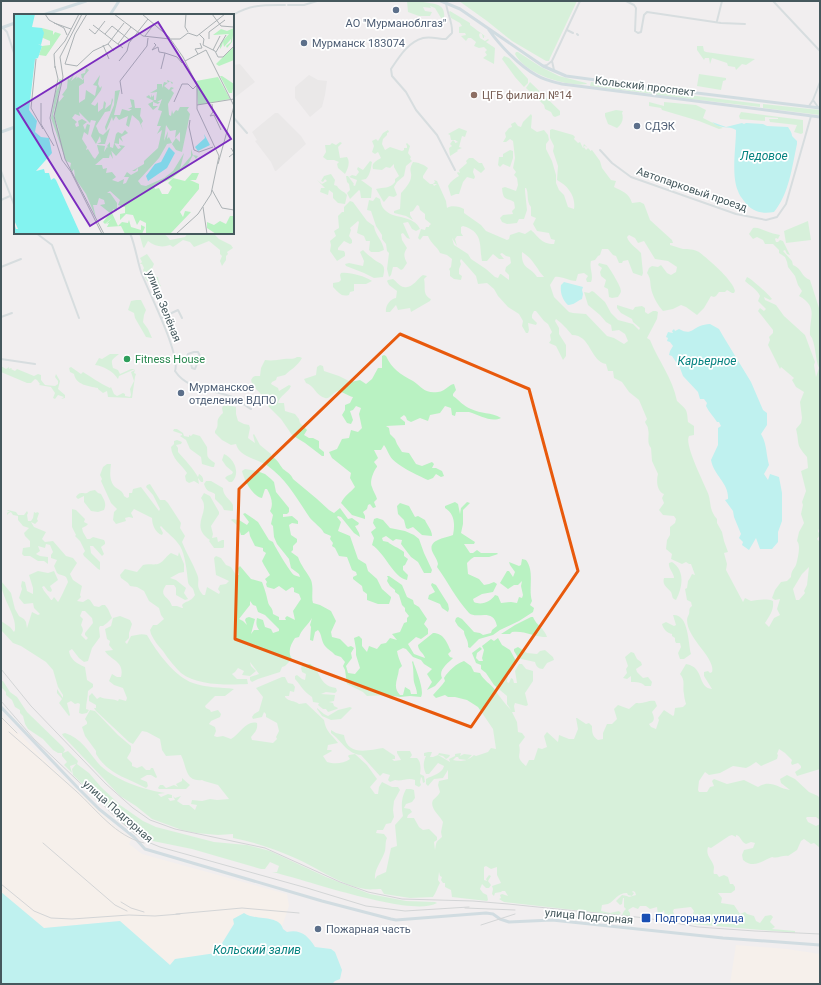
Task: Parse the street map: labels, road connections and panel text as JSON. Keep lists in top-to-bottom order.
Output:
{
  "streets": {
    "main road": ["Кольский проспект", "улица Подгорная"],
    "street": ["Автопарковый проезд", "улица Зелёная"]
  },
  "crossings": [
    ["Кольский проспект", "Автопарковый проезд"]
  ],
  "water": ["Ледовое", "Карьерное", "Кольский залив"],
  "places": {
    "other": [
      "AO \"Мурманоблгаз\"",
      "Мурманск 183074",
      "ЦГБ филиал №14",
      "СДЭК",
      "Fitness House",
      "Мурманское отделение ВДПО",
      "Пожарная часть"
    ],
    "transit": ["Подгорная улица"]
  }
}
